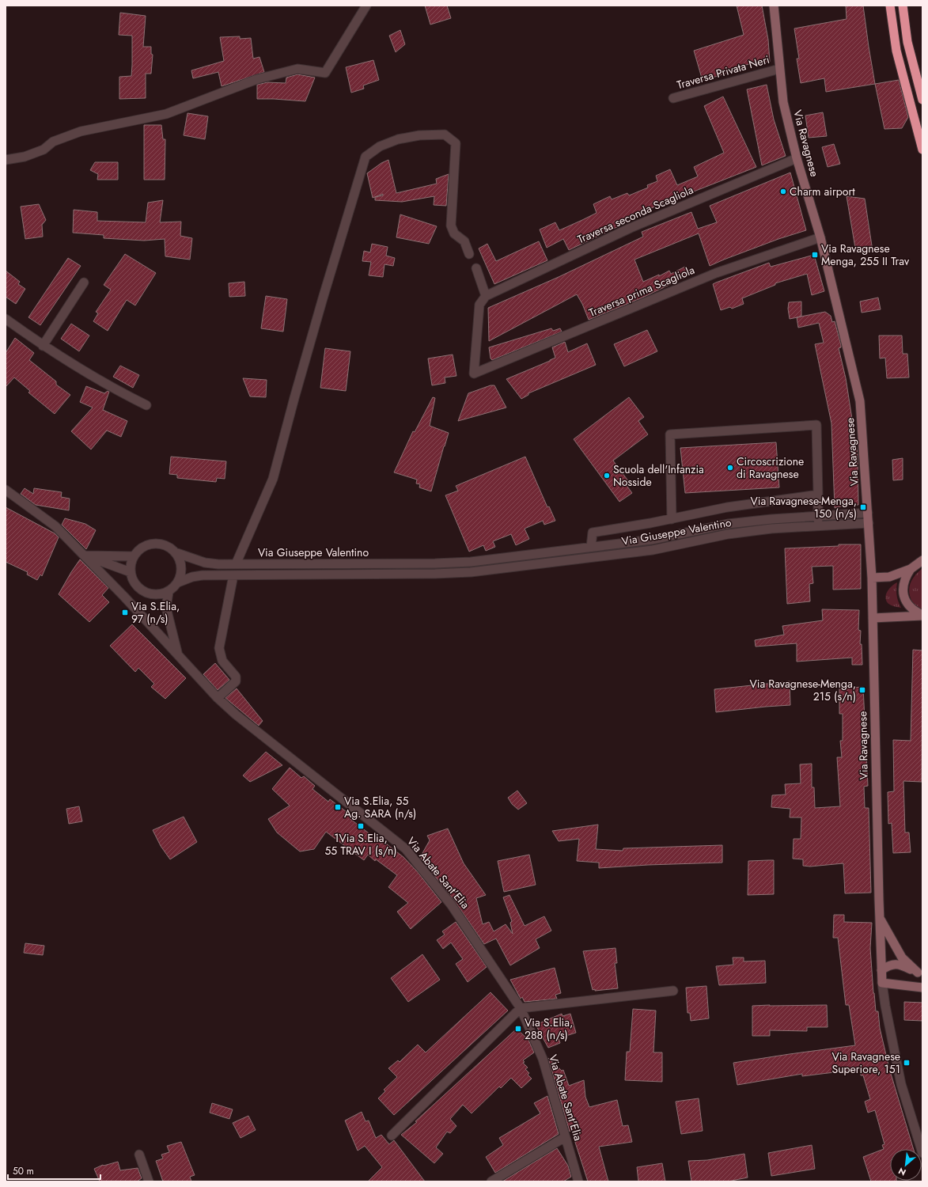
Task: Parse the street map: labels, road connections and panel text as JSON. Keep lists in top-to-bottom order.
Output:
{
  "streets": {
    "main road": ["Via Ravagnese"],
    "street": [
      "Traversa Privata Neri",
      "Traversa seconda Scagliola",
      "Traversa prima Scagliola",
      "Via Giuseppe Valentino",
      "Via Abate Sant'Elia"
    ]
  },
  "crossings": [
    ["Traversa Privata Neri", "Via Ravagnese"],
    ["Via Ravagnese", "Traversa seconda Scagliola"],
    ["Via Ravagnese", "Traversa prima Scagliola"],
    ["Via Ravagnese", "Via Giuseppe Valentino"],
    ["Traversa seconda Scagliola", "Traversa prima Scagliola"],
    ["Via Giuseppe Valentino", "Via Abate Sant'Elia"]
  ],
  "places": {
    "other": ["Charm airport", "Circoscrizione di Ravagnese", "Scuola dell'Infanzia Nosside"],
    "transit": [
      "Via Ravagnese Menga, 255 II Trav",
      "Via Ravagnese-Menga, 150 (n/s)",
      "Via S.Elia, 97 (n/s)",
      "Via Ravagnese-Menga, 215 (s/n)",
      "Via S.Elia, 55 Ag. SARA (n/s)",
      "1Via S.Elia, 55 TRAV I (s/n)",
      "Via S.Elia, 288 (n/s)",
      "Via Ravagnese Superiore, 151"
    ]
  },
  "scale_bar": "50 m",
  "north": "bottom left"
}
